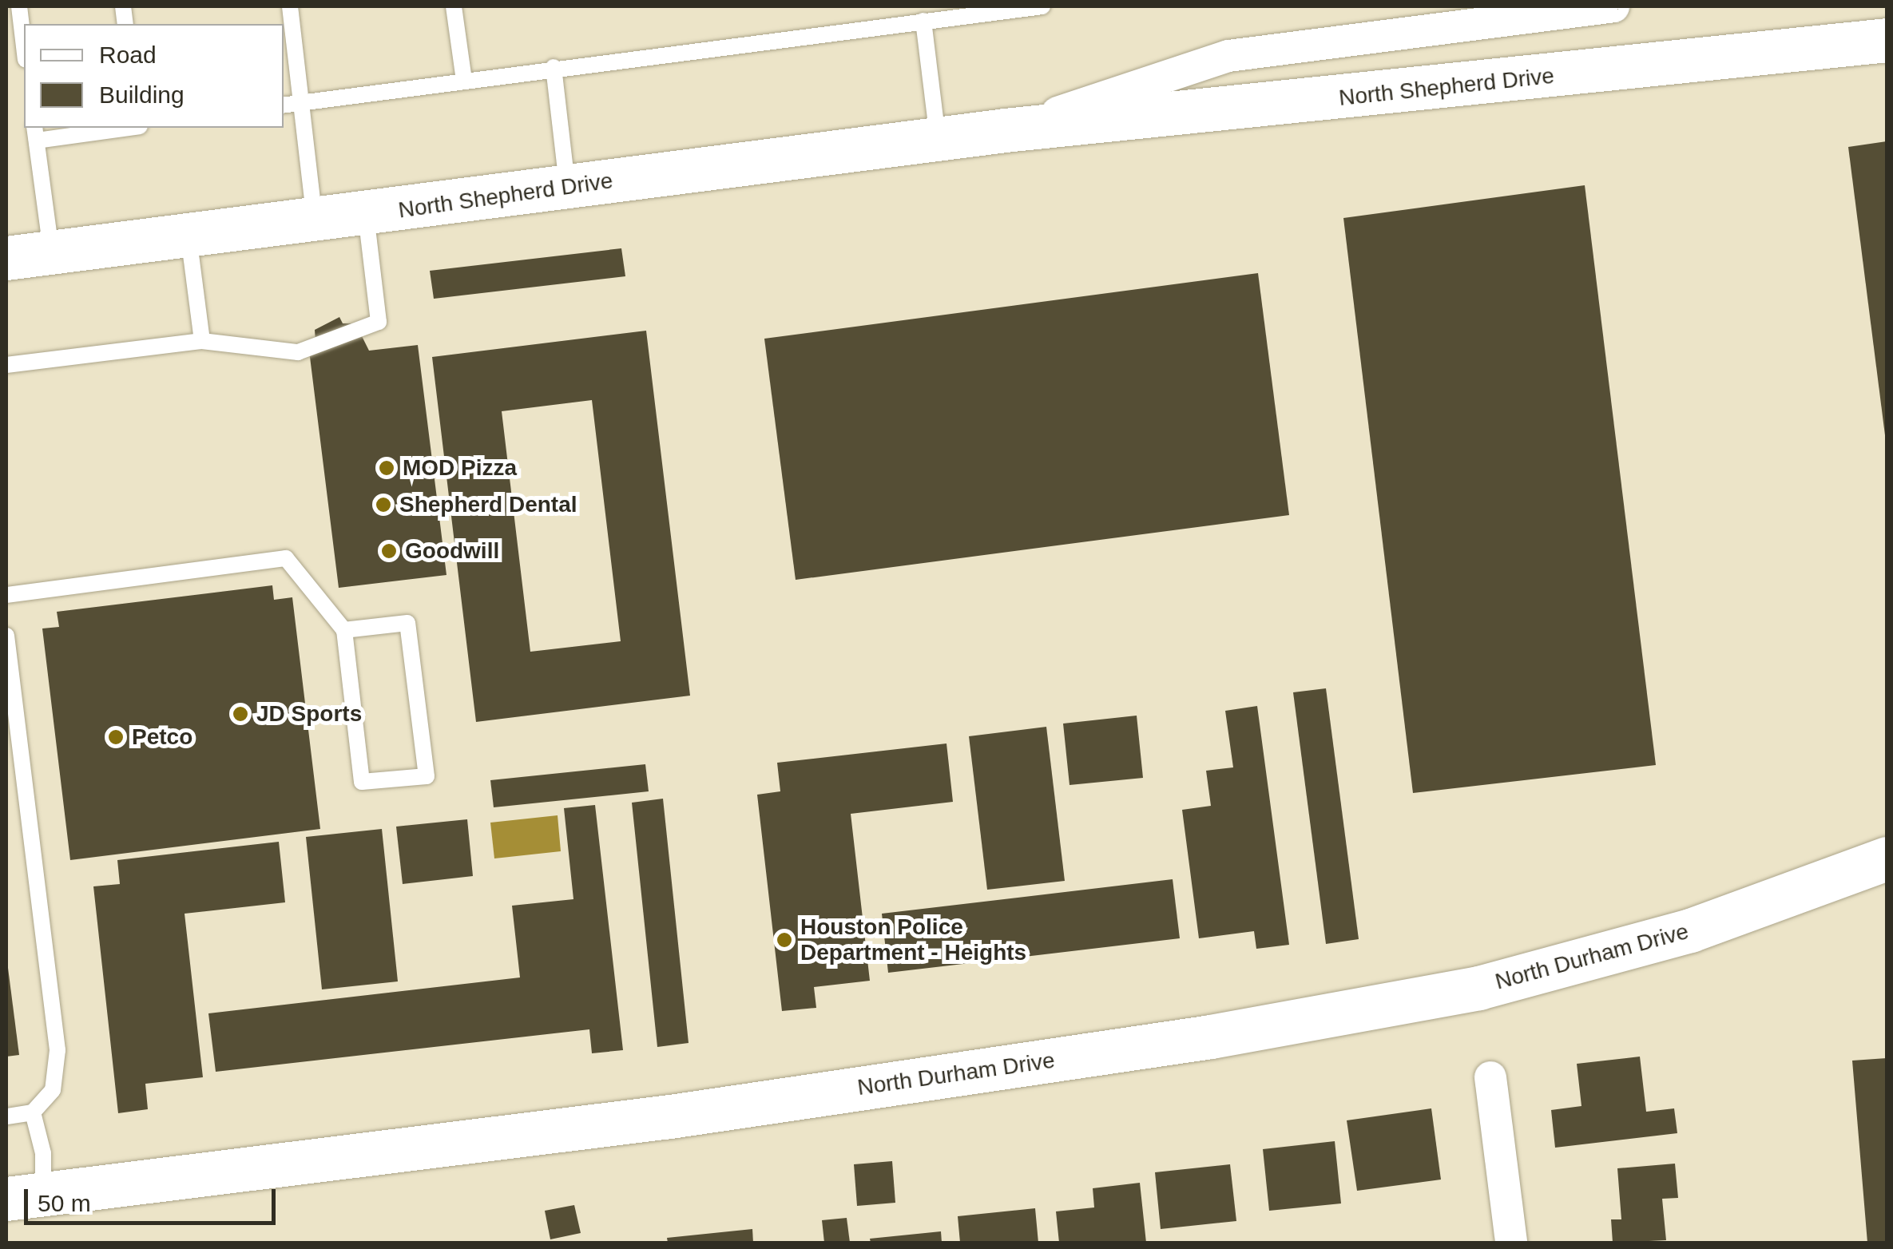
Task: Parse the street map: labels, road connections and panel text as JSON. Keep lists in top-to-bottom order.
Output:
{
  "streets": {
    "main road": ["North Shepherd Drive", "North Durham Drive"]
  },
  "places": [
    "MOD Pizza",
    "Shepherd Dental",
    "Goodwill",
    "JD Sports",
    "Petco",
    "Houston Police Department - Heights"
  ],
  "legend": ["Road", "Building"],
  "scale_bar": "50 m"
}
